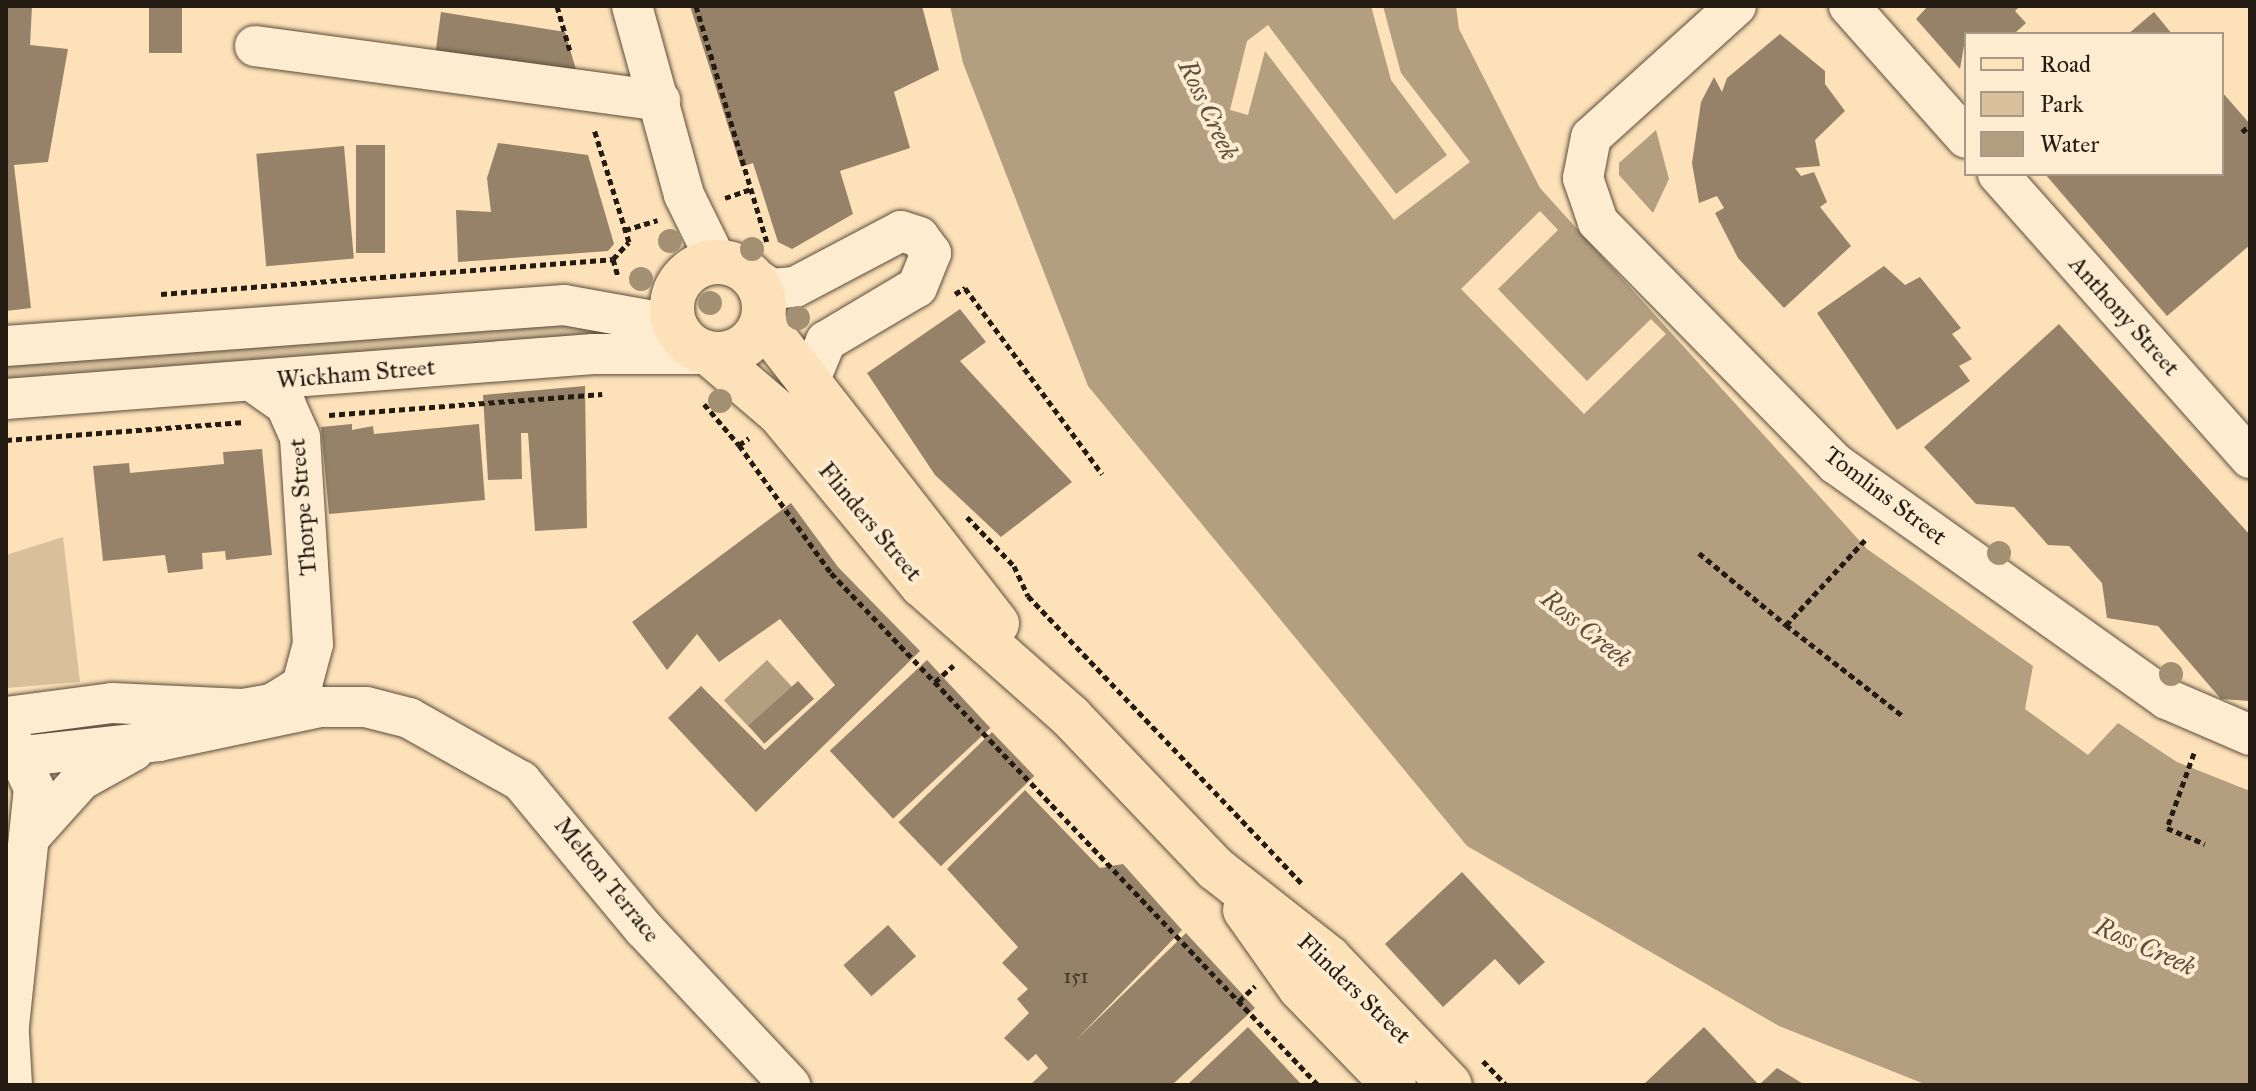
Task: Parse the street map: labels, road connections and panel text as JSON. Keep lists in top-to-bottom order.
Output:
{
  "streets": {
    "main road": ["Flinders Street"],
    "street": [
      "Anthony Street",
      "Wickham Street",
      "Tomlins Street",
      "Thorpe Street",
      "Melton Terrace"
    ]
  },
  "crossings": [
    ["Wickham Street", "Thorpe Street"],
    ["Wickham Street", "Flinders Street"],
    ["Thorpe Street", "Melton Terrace"]
  ],
  "water": ["Ross Creek"],
  "house_numbers": ["151"],
  "legend": ["Road", "Park", "Water"]
}
